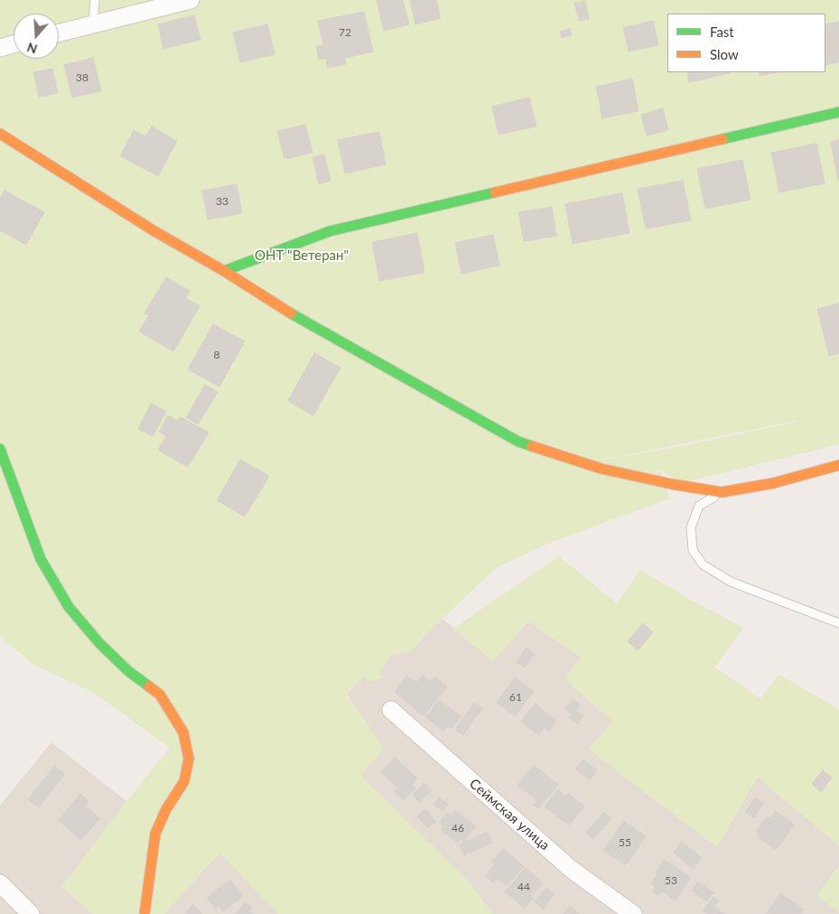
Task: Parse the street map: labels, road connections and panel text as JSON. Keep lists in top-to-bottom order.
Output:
{
  "streets": {
    "street": ["Сеймская улица"]
  },
  "parks": ["ОНТ \"Ветеран\""],
  "house_numbers": [
    "72",
    "38",
    "33",
    "8",
    "61",
    "46",
    "55",
    "53",
    "44"
  ],
  "legend": ["Fast", "Slow"],
  "north": "bottom"
}
